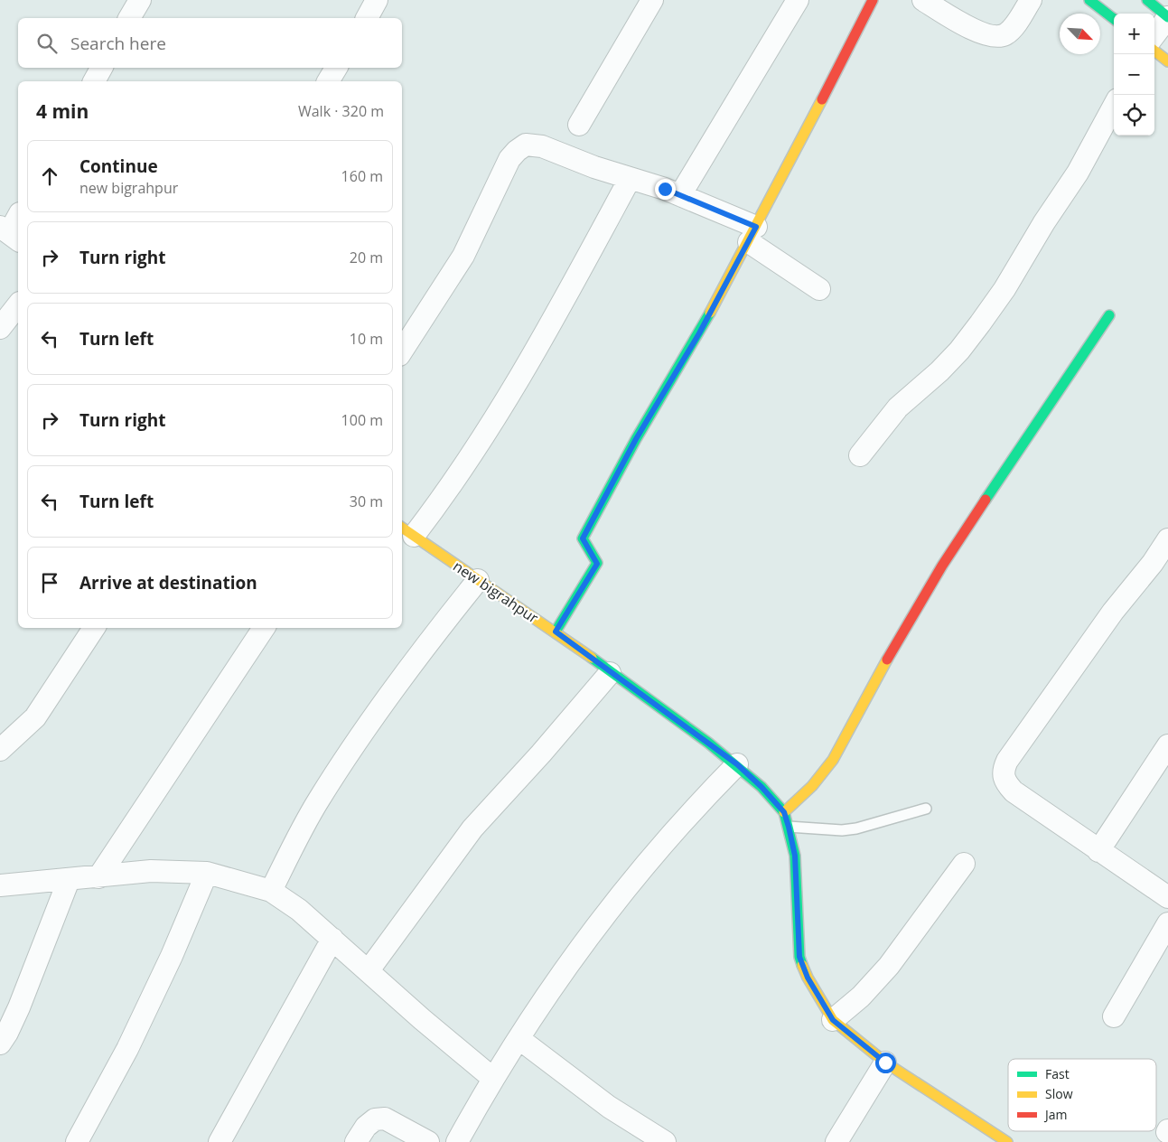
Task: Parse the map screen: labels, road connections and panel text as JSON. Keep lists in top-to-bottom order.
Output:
{
  "streets": {
    "street": ["new bigrahpur"]
  },
  "legend": ["Fast", "Slow", "Jam"],
  "north": "bottom right",
  "page": {
    "map_buttons": ["+", "−"],
    "search": "Search here",
    "heading": ["4 min", "Walk · 320 m"],
    "list": [
      ["Continue", "new bigrahpur", "160 m"],
      ["Turn right", "20 m"],
      ["Turn left", "10 m"],
      ["Turn right", "100 m"],
      ["Turn left", "30 m"],
      "Arrive at destination"
    ]
  }
}
